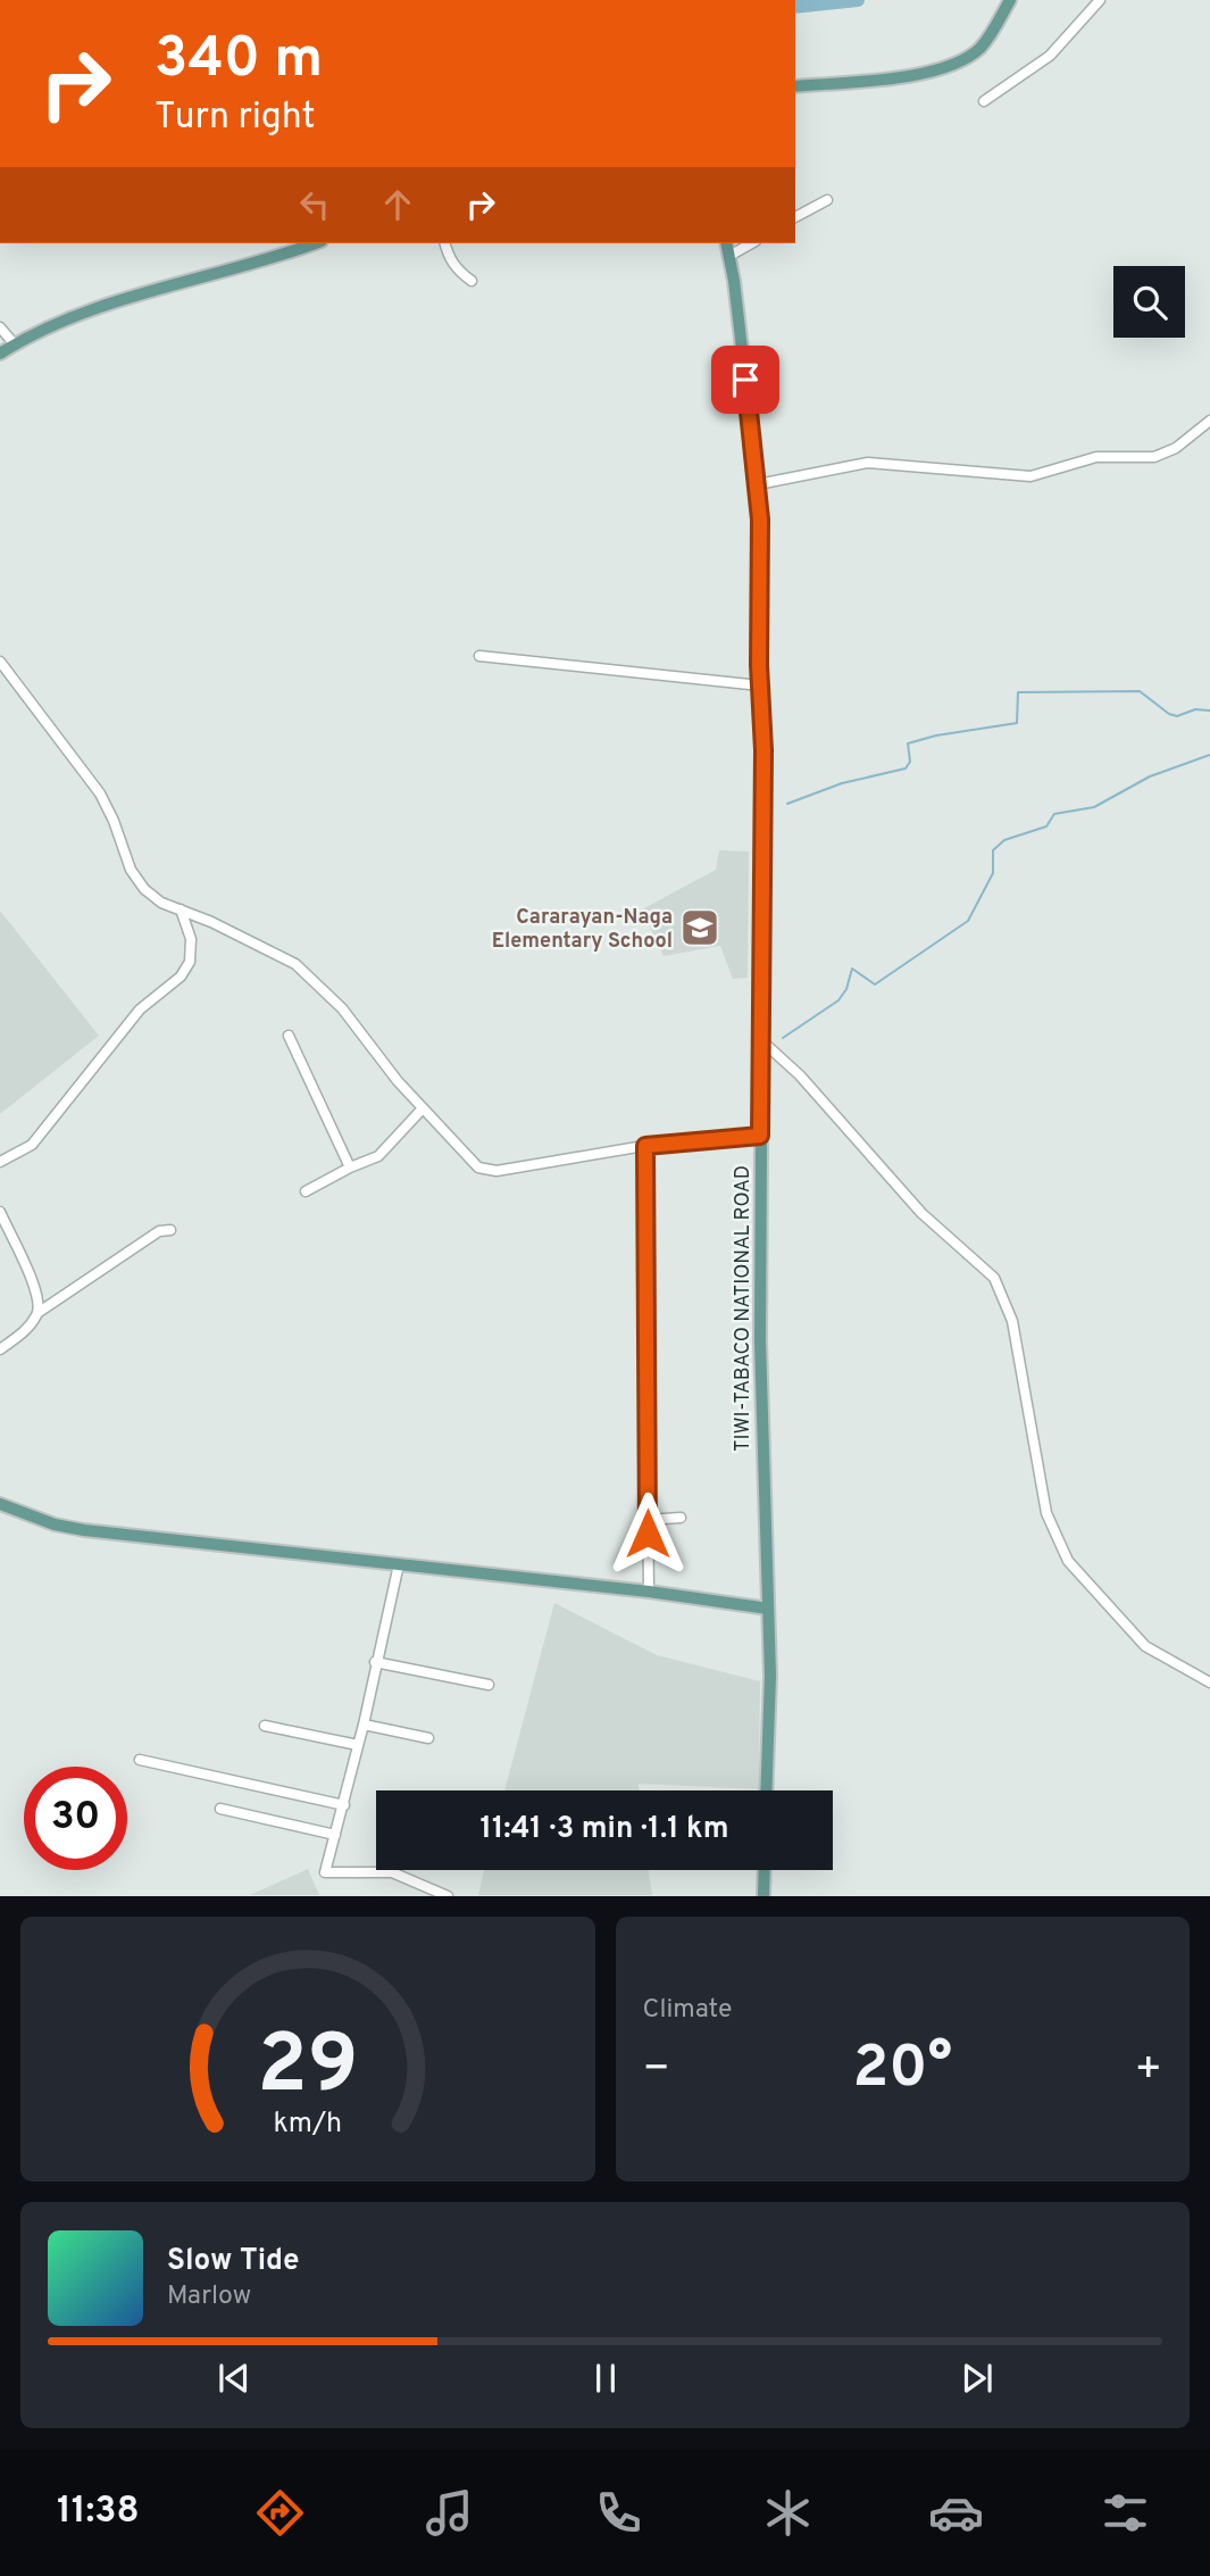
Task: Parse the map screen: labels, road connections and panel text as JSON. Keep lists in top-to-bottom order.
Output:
{
  "streets": {
    "main road": ["TIWI-TABACO NATIONAL ROAD"]
  },
  "places": {
    "school or university": ["Cararayan-Naga Elementary School"]
  },
  "page": {
    "turn": ["340 m", "Turn right"],
    "limit": "30",
    "trip": "11:41 · 3 min · 1.1 km",
    "tile": "Climate",
    "heat": ["−", "20°", "+"],
    "song": ["Slow Tide", "Marlow"],
    "tabs": "11:38",
    "gauge": ["29", "km/h"]
  }
}
